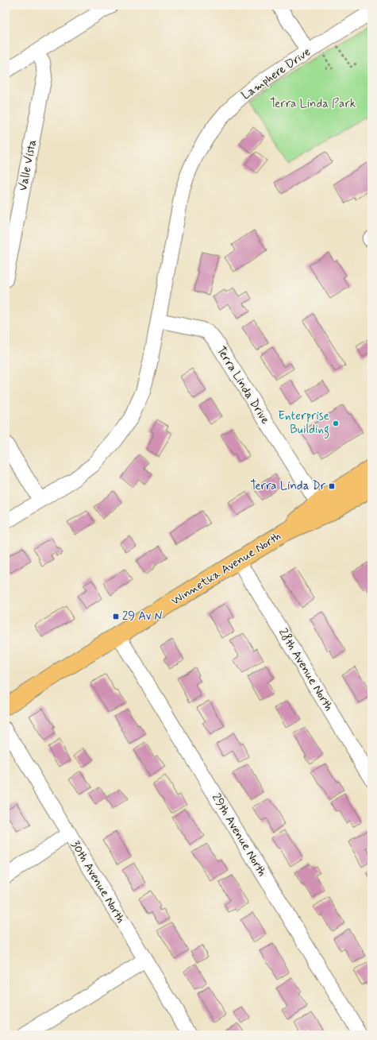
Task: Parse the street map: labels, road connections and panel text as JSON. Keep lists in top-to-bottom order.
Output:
{
  "streets": {
    "main road": ["Winnetka Avenue North"],
    "street": [
      "Lamphere Drive",
      "Valle Vista",
      "Terra Linda Drive",
      "28th Avenue North",
      "29th Avenue North",
      "30th Avenue North"
    ]
  },
  "crossings": [
    ["Lamphere Drive", "Terra Linda Drive"],
    ["Terra Linda Drive", "Winnetka Avenue North"],
    ["Winnetka Avenue North", "28th Avenue North"],
    ["Winnetka Avenue North", "29th Avenue North"]
  ],
  "parks": ["Terra Linda Park"],
  "places": {
    "other": ["Enterprise Building"],
    "transit": ["Terra Linda Dr", "29 Av N"]
  }
}
